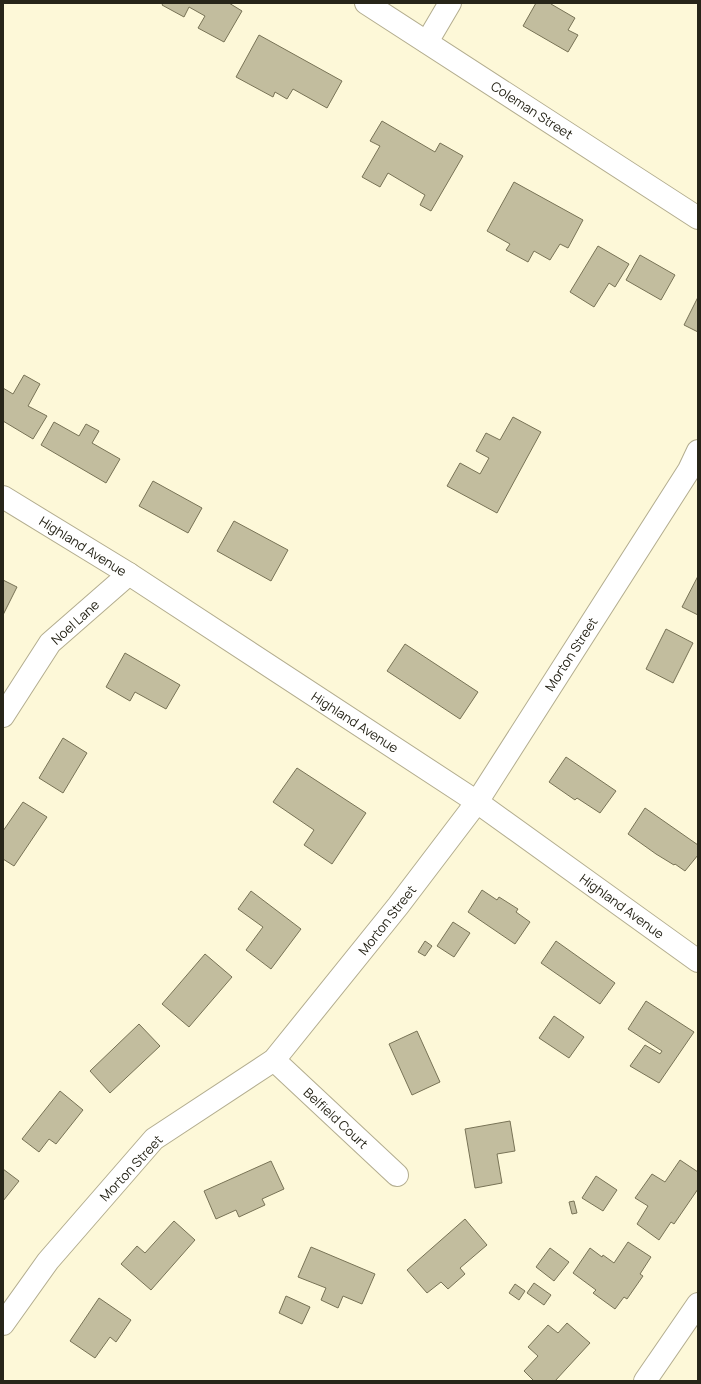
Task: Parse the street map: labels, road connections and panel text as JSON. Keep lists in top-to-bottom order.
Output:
{
  "streets": {
    "street": [
      "Coleman Street",
      "Highland Avenue",
      "Noel Lane",
      "Morton Street",
      "Belfield Court"
    ]
  },
  "crossings": [
    ["Highland Avenue", "Noel Lane"],
    ["Highland Avenue", "Morton Street"],
    ["Morton Street", "Belfield Court"]
  ]
}
